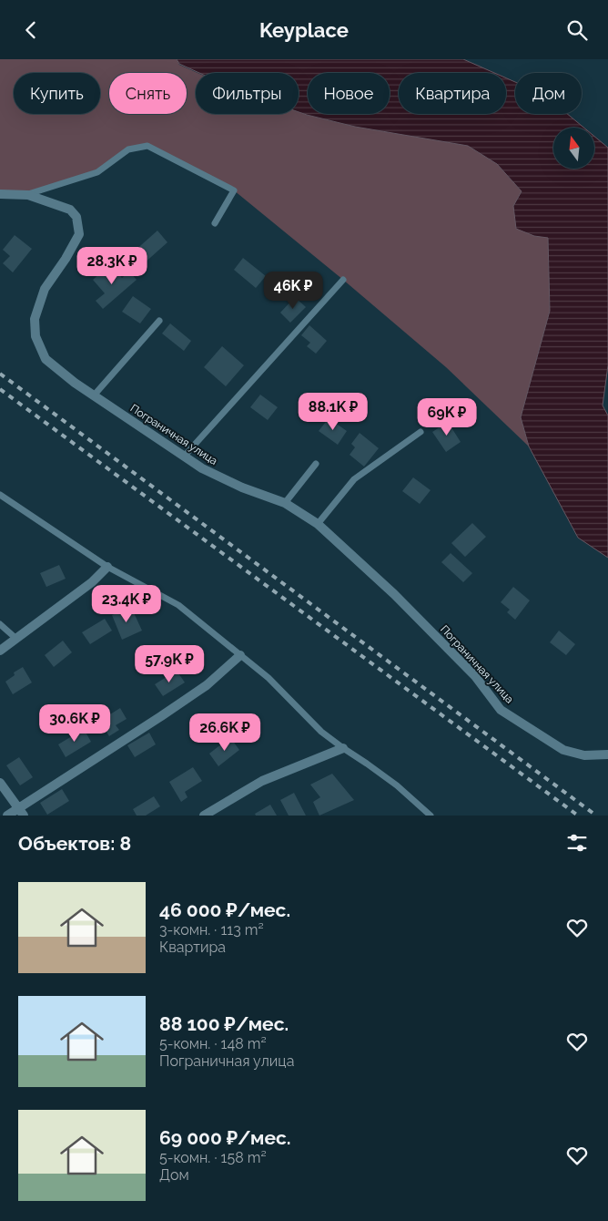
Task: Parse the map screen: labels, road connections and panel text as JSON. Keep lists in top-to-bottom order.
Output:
{
  "streets": {
    "street": ["Пограничная улица"]
  },
  "north": "top",
  "page": {
    "header": "Keyplace",
    "chip": [
      "Купить",
      "Снять",
      "Фильтры",
      "Новое",
      "Квартира",
      "Дом"
    ],
    "price": [
      "28.3K ₽",
      "46K ₽",
      "88.1K ₽",
      "69K ₽",
      "23.4K ₽",
      "57.9K ₽",
      "30.6K ₽",
      "26.6K ₽"
    ],
    "heading": "Объектов: 8",
    "list": [
      {
        "name": "46 000 ₽/мес.",
        "note": "3-комн. · 113 m² · Квартира"
      },
      {
        "name": "88 100 ₽/мес.",
        "note": "5-комн. · 148 m² · Пограничная улица"
      },
      {
        "name": "69 000 ₽/мес.",
        "note": "5-комн. · 158 m² · Дом"
      }
    ]
  }
}
